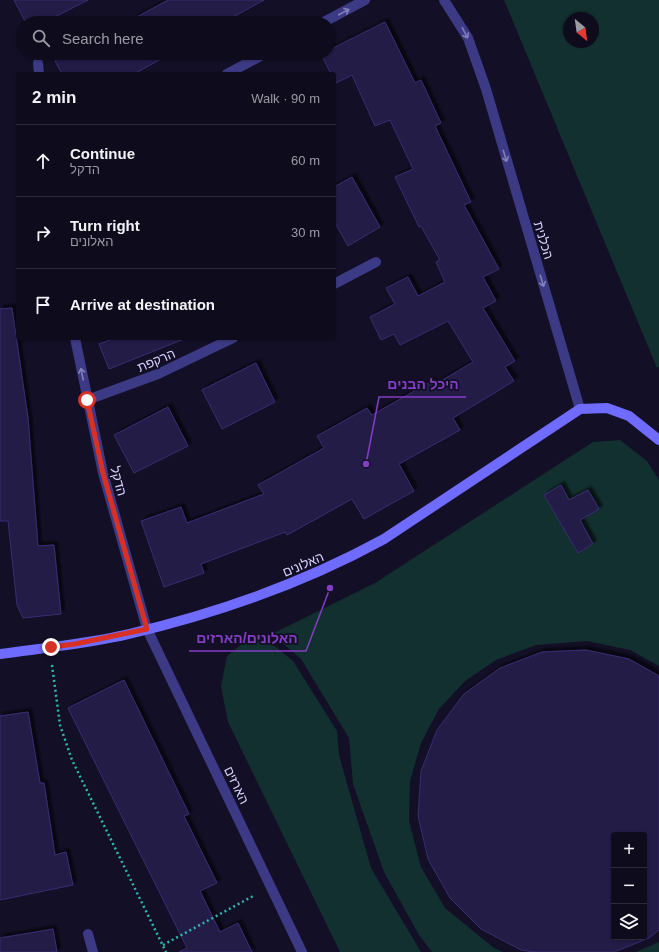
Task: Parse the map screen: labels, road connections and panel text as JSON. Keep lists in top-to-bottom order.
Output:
{
  "streets": {
    "street": [
      "הכלנית",
      "הרקפת",
      "הדקל",
      "האלונים",
      "הארזים"
    ]
  },
  "crossings": [
    ["הכלנית", "האלונים"],
    ["הרקפת", "הדקל"],
    ["הדקל", "האלונים"],
    ["הדקל", "הארזים"],
    ["האלונים", "הארזים"]
  ],
  "one_way": ["הכלנית"],
  "places": ["היכל הבנים", "האלונים/הארזים"],
  "north": "bottom right",
  "page": {
    "search": "Search here",
    "heading": ["2 min", "Walk · 90 m"],
    "list": [
      ["Continue", "הדקל", "60 m"],
      ["Turn right", "האלונים", "30 m"],
      "Arrive at destination"
    ],
    "map_buttons": ["+", "−"]
  }
}
